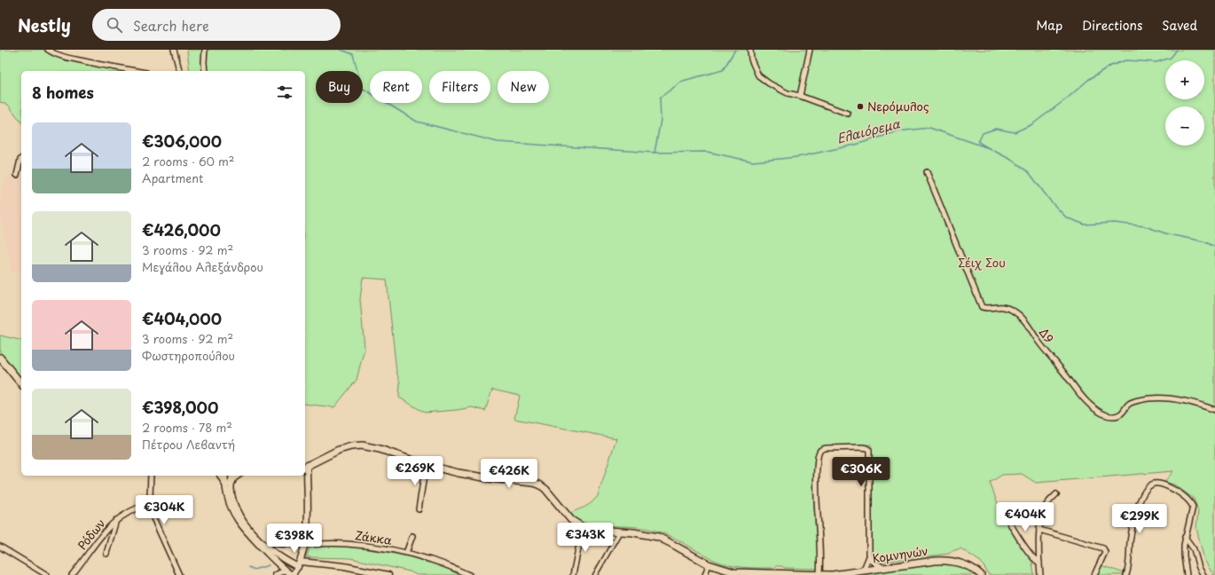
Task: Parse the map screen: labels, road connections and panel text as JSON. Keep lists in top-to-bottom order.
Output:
{
  "streets": {
    "main road": ["Κομνηνών"],
    "street": ["Δ9", "Ρόδων", "Ζάκκα"]
  },
  "water": ["Ελαιόρεμα"],
  "parks": ["Σέιχ Σου"],
  "places": ["Νερόμυλος"],
  "page": {
    "header": "Nestly",
    "search": "Search here",
    "nav": ["Map", "Directions", "Saved"],
    "map_buttons": ["+", "−"],
    "chip": [
      "Buy",
      "Rent",
      "Filters",
      "New"
    ],
    "heading": "8 homes",
    "list": [
      {
        "name": "€306,000",
        "note": "2 rooms · 60 m² · Apartment"
      },
      {
        "name": "€426,000",
        "note": "3 rooms · 92 m² · Μεγάλου Αλεξάνδρου"
      },
      {
        "name": "€404,000",
        "note": "3 rooms · 92 m² · Φωστηροπούλου"
      },
      {
        "name": "€398,000",
        "note": "2 rooms · 78 m² · Πέτρου Λεβαντή"
      }
    ],
    "price": [
      "€269K",
      "€306K",
      "€426K",
      "€304K",
      "€404K",
      "€299K",
      "€343K",
      "€398K"
    ]
  }
}
